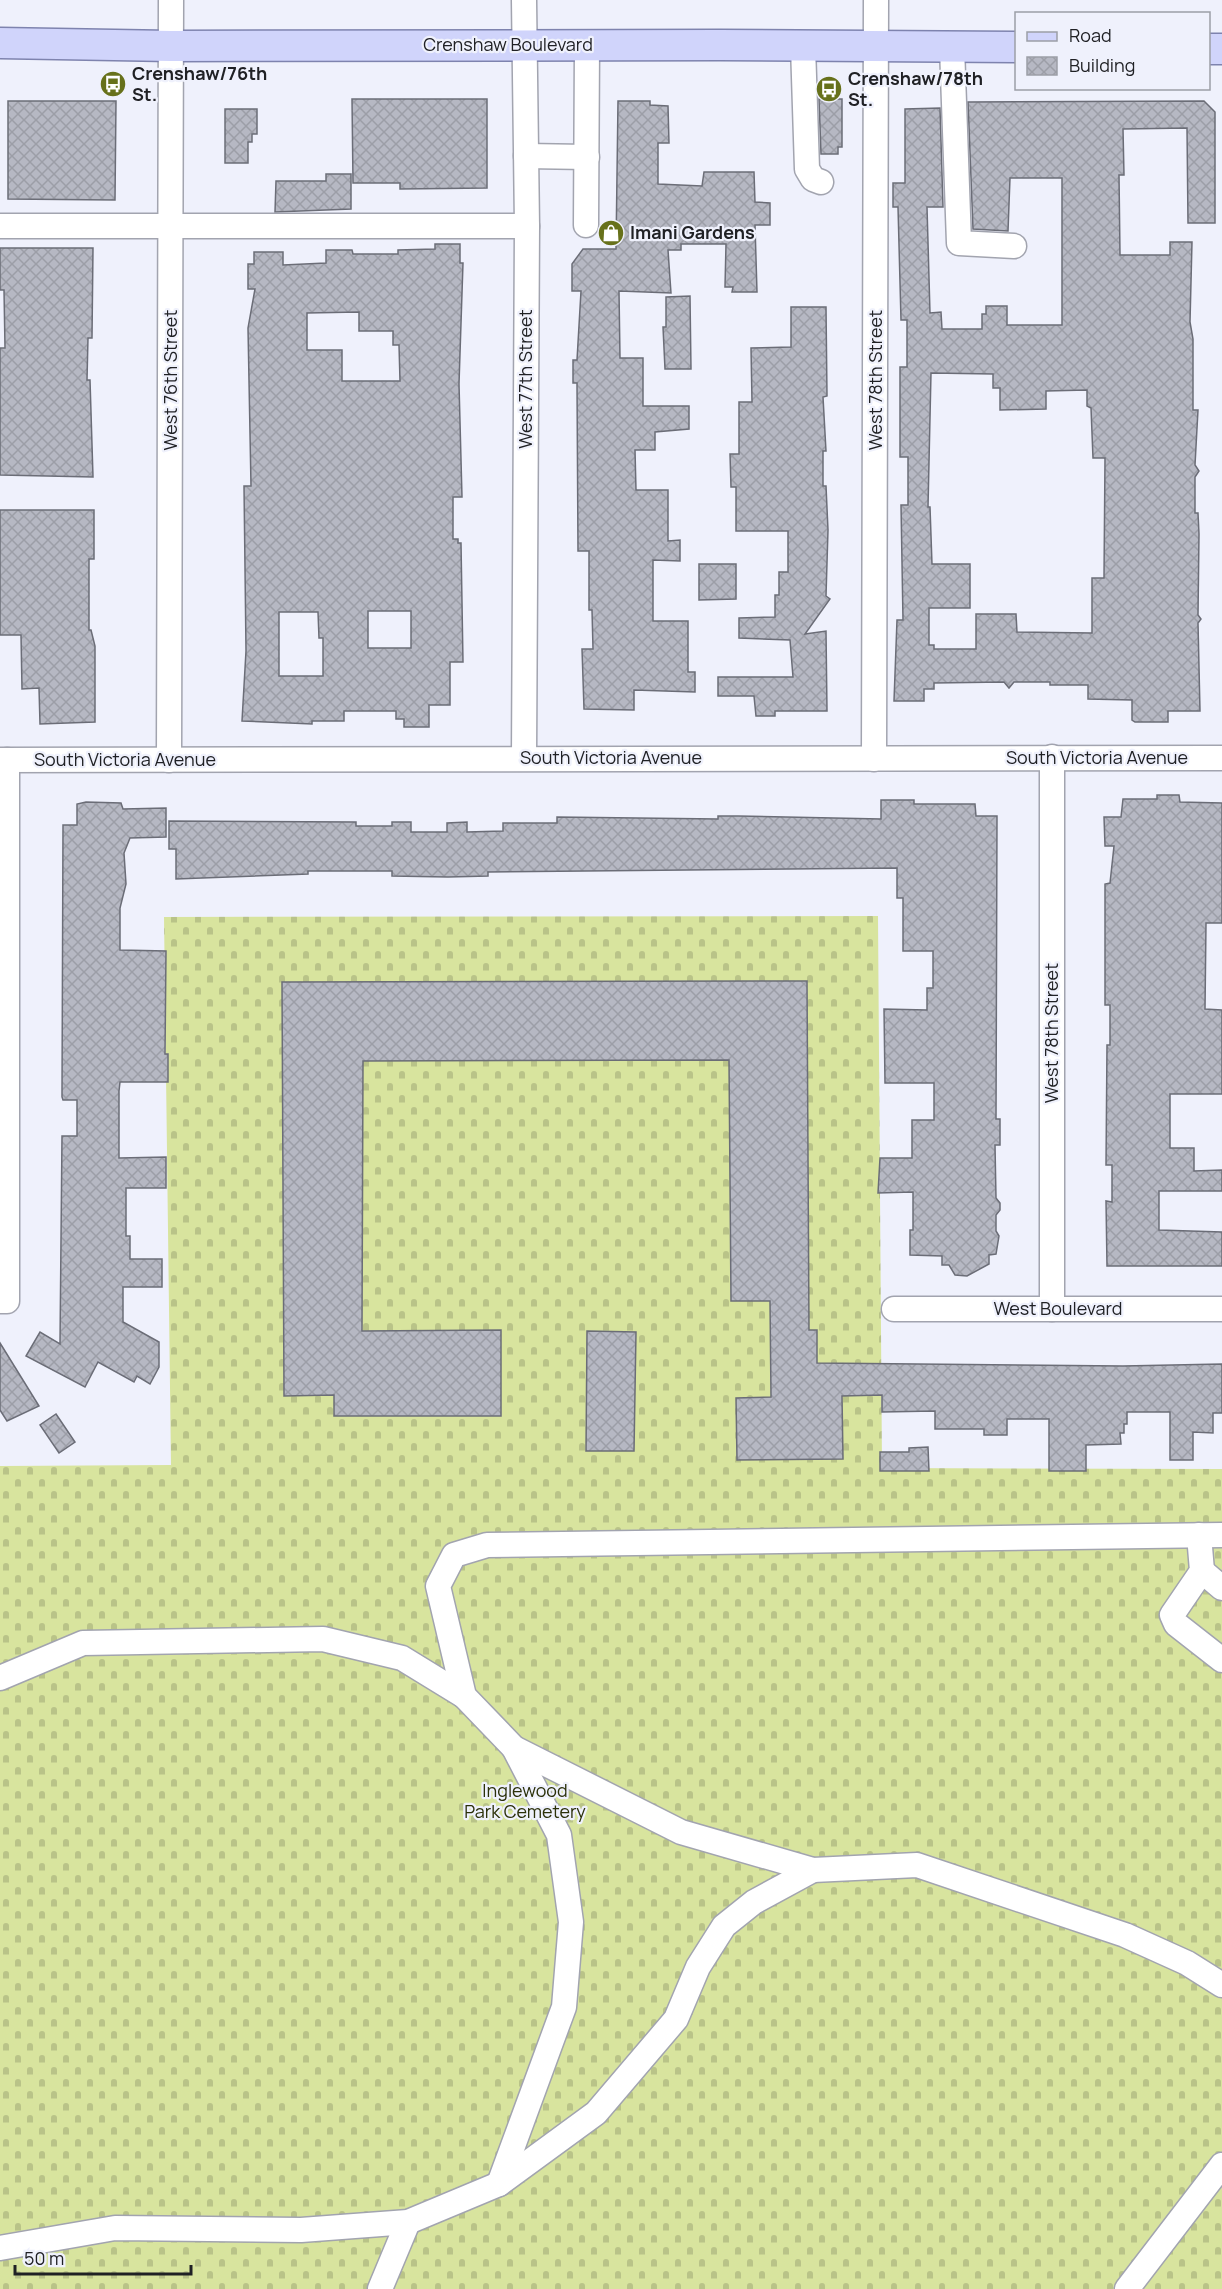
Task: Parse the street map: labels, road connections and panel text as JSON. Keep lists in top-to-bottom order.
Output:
{
  "streets": {
    "main road": ["Crenshaw Boulevard"],
    "street": [
      "West 77th Street",
      "West 76th Street",
      "West 78th Street",
      "South Victoria Avenue",
      "West Boulevard"
    ]
  },
  "crossings": [
    ["Crenshaw Boulevard", "West 77th Street"],
    ["Crenshaw Boulevard", "West 76th Street"],
    ["Crenshaw Boulevard", "West 78th Street"],
    ["West 77th Street", "South Victoria Avenue"],
    ["West 76th Street", "South Victoria Avenue"],
    ["West 78th Street", "South Victoria Avenue"],
    ["West 78th Street", "West Boulevard"]
  ],
  "parks": ["Inglewood Park Cemetery"],
  "places": {
    "bus stop": ["Crenshaw/76th St.", "Crenshaw/78th St."],
    "shop": ["Imani Gardens"]
  },
  "legend": ["Road", "Building"],
  "scale_bar": "50 m"
}
